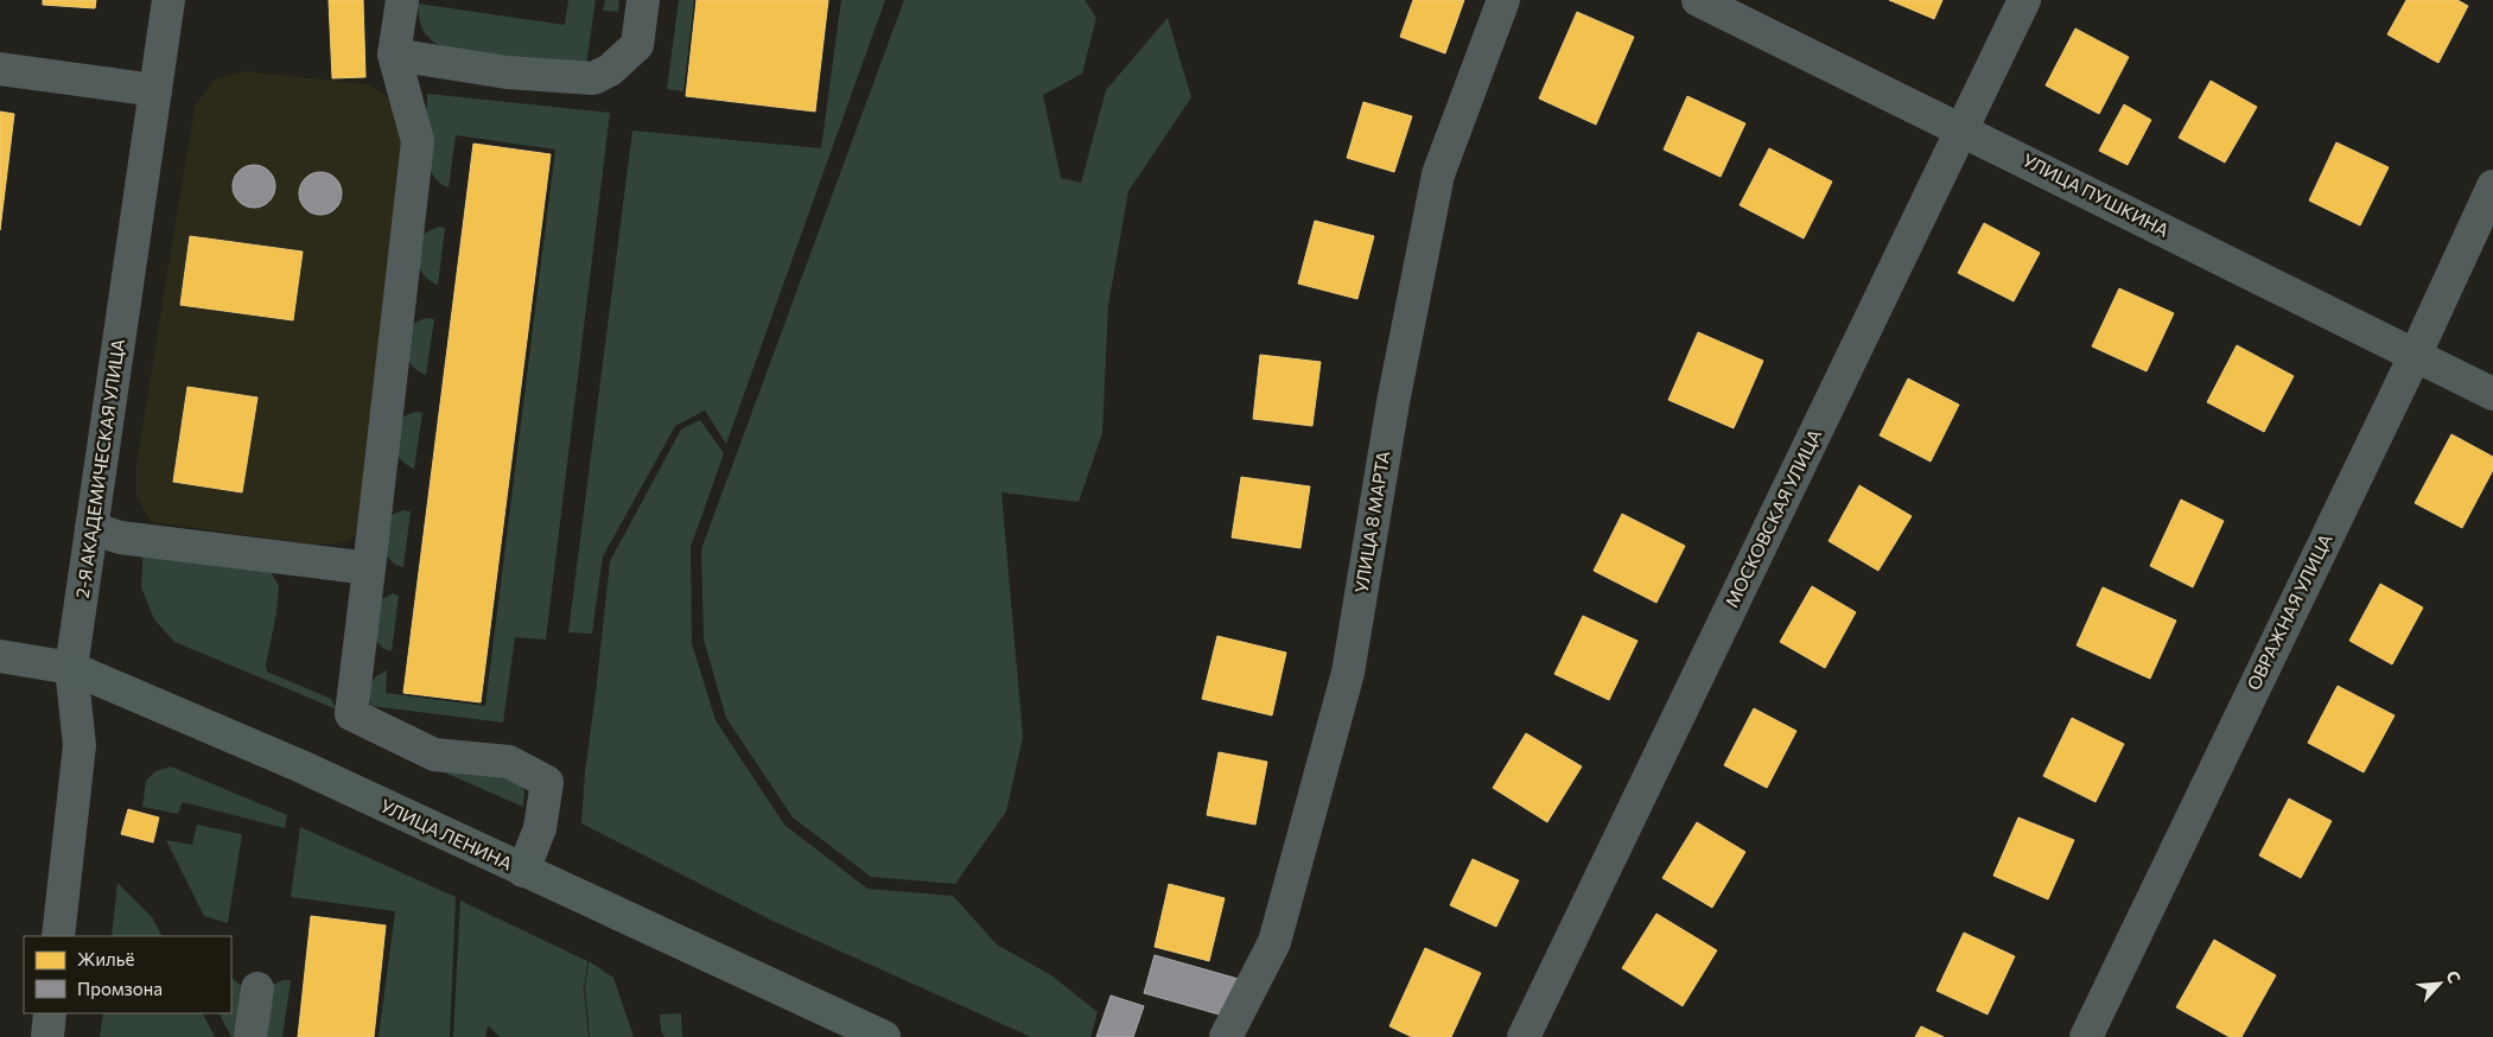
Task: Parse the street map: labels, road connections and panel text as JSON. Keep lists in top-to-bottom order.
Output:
{
  "streets": {
    "main road": ["УЛИЦА ЛЕНИНА"],
    "street": [
      "УЛИЦА ПУШКИНА",
      "2-Я АКАДЕМИЧЕСКАЯ УЛИЦА",
      "МОСКОВСКАЯ УЛИЦА",
      "УЛИЦА 8 МАРТА",
      "ОВРАЖНАЯ УЛИЦА"
    ]
  },
  "crossings": [
    ["УЛИЦА ПУШКИНА", "МОСКОВСКАЯ УЛИЦА"],
    ["УЛИЦА ПУШКИНА", "ОВРАЖНАЯ УЛИЦА"],
    ["2-Я АКАДЕМИЧЕСКАЯ УЛИЦА", "УЛИЦА ЛЕНИНА"]
  ],
  "legend": ["Жильё", "Промзона"],
  "north": "top right"
}
